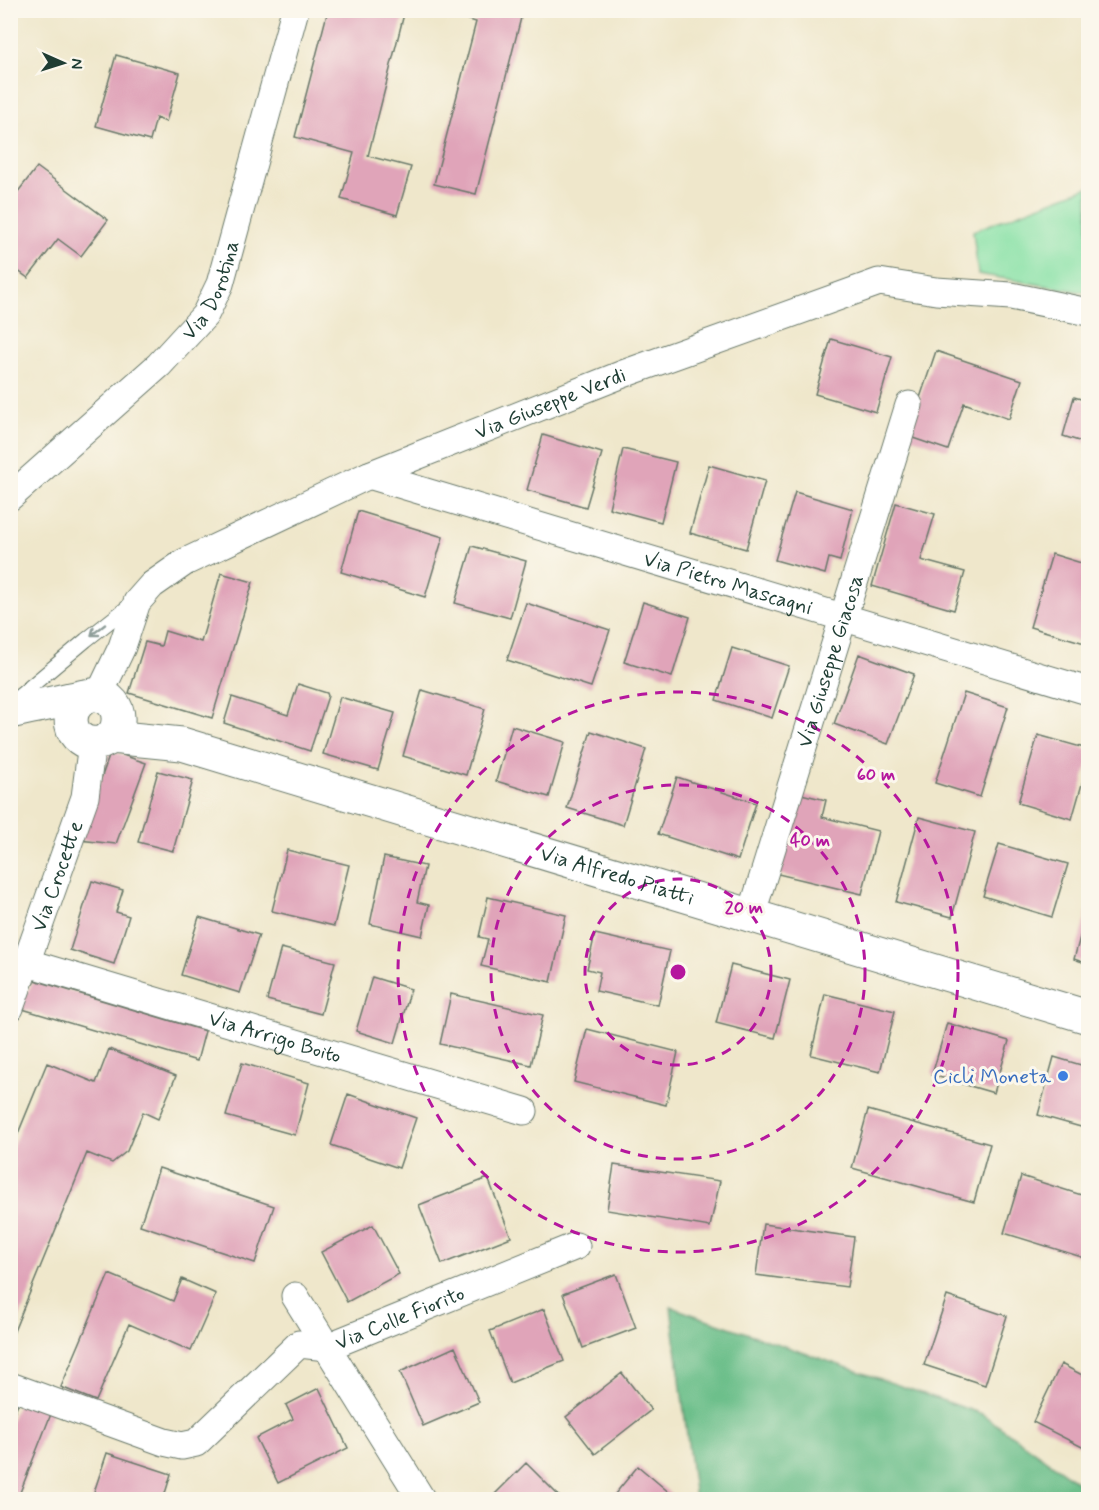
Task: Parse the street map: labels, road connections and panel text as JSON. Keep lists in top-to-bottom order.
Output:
{
  "streets": {
    "street": [
      "Via Dorotina",
      "Via Giuseppe Verdi",
      "Via Pietro Mascagni",
      "Via Giuseppe Giacosa",
      "Via Alfredo Piatti",
      "Via Crocette",
      "Via Arrigo Boito",
      "Via Colle Fiorito"
    ]
  },
  "crossings": [
    ["Via Giuseppe Verdi", "Via Pietro Mascagni"],
    ["Via Giuseppe Verdi", "Via Alfredo Piatti"],
    ["Via Giuseppe Verdi", "Via Crocette"],
    ["Via Pietro Mascagni", "Via Giuseppe Giacosa"],
    ["Via Giuseppe Giacosa", "Via Alfredo Piatti"],
    ["Via Alfredo Piatti", "Via Crocette"],
    ["Via Crocette", "Via Arrigo Boito"]
  ],
  "places": ["Cicli Moneta"],
  "north": "right",
  "rings": ["60 m", "40 m", "20 m"]
}
